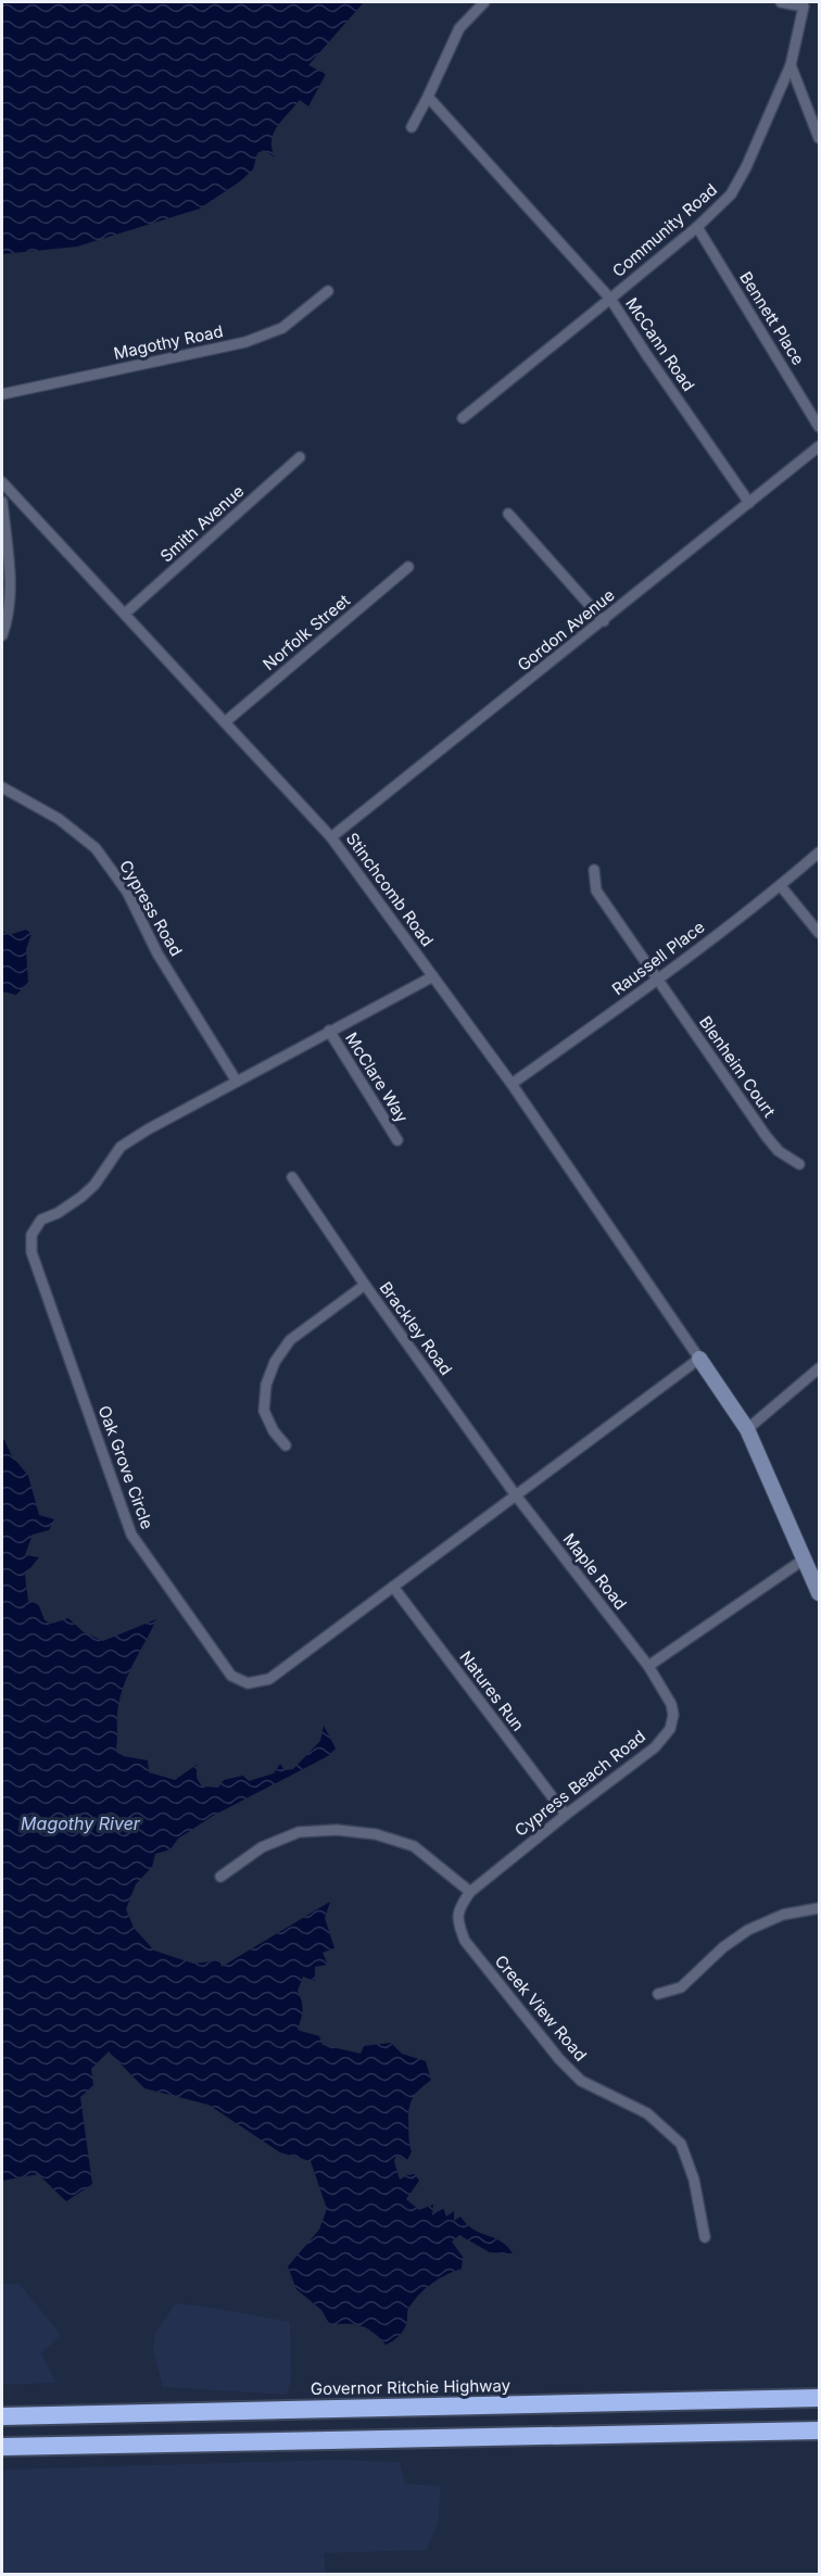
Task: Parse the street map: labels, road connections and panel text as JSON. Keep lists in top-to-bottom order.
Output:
{
  "streets": {
    "highway": ["Governor Ritchie Highway"],
    "street": [
      "Community Road",
      "Bennett Place",
      "Magothy Road",
      "McCann Road",
      "Smith Avenue",
      "Gordon Avenue",
      "Norfolk Street",
      "Stinchcomb Road",
      "Cypress Road",
      "Raussell Place",
      "Blenheim Court",
      "McClare Way",
      "Brackley Road",
      "Oak Grove Circle",
      "Maple Road",
      "Natures Run",
      "Cypress Beach Road",
      "Creek View Road"
    ]
  },
  "crossings": [
    ["Community Road", "Bennett Place"],
    ["Community Road", "McCann Road"],
    ["McCann Road", "Gordon Avenue"],
    ["Smith Avenue", "Stinchcomb Road"],
    ["Gordon Avenue", "Stinchcomb Road"],
    ["Norfolk Street", "Stinchcomb Road"],
    ["Stinchcomb Road", "Raussell Place"],
    ["Stinchcomb Road", "Oak Grove Circle"],
    ["Cypress Road", "Oak Grove Circle"],
    ["Raussell Place", "Blenheim Court"],
    ["McClare Way", "Oak Grove Circle"],
    ["Brackley Road", "Oak Grove Circle"],
    ["Brackley Road", "Maple Road"],
    ["Oak Grove Circle", "Maple Road"],
    ["Oak Grove Circle", "Natures Run"],
    ["Maple Road", "Cypress Beach Road"],
    ["Natures Run", "Cypress Beach Road"],
    ["Cypress Beach Road", "Creek View Road"]
  ],
  "water": ["Magothy River"]
}
